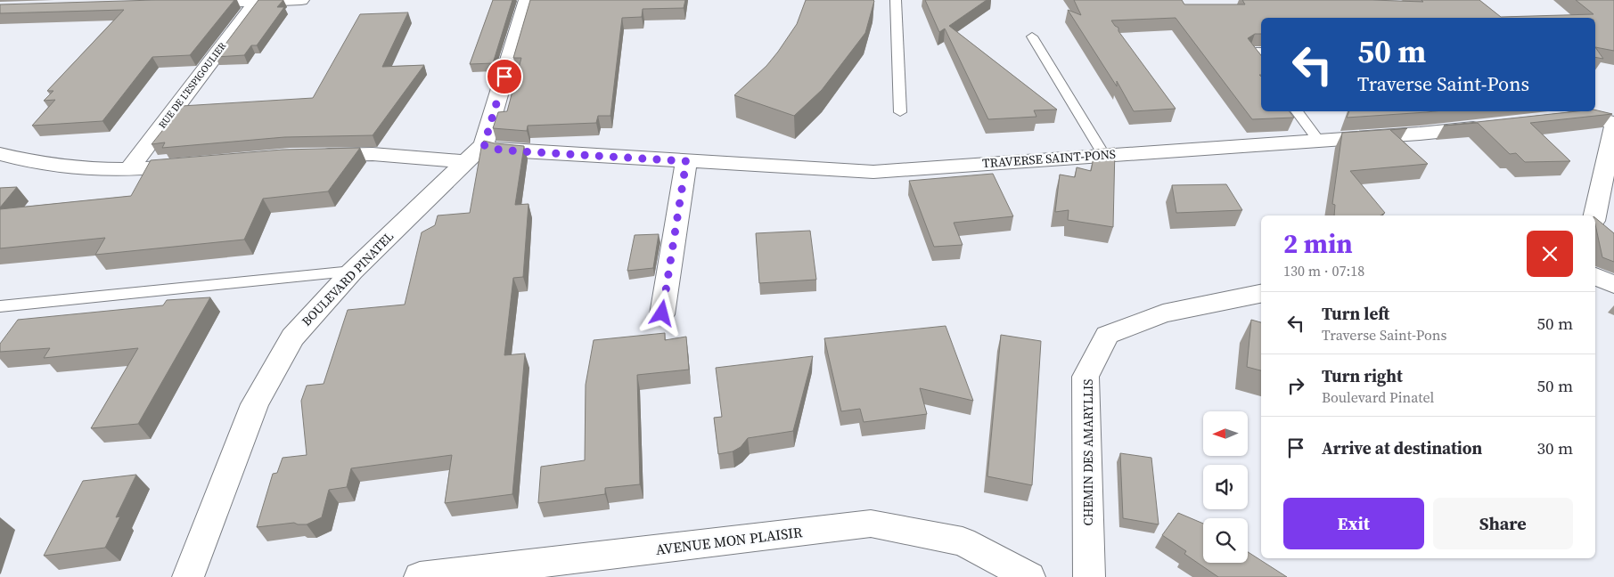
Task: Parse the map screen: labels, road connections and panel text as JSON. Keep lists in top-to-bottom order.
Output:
{
  "streets": {
    "street": [
      "RUE DE L'ESPIGOULIER",
      "TRAVERSE SAINT-PONS",
      "BOULEVARD PINATEL",
      "CHEMIN DES AMARYLLIS",
      "AVENUE MON PLAISIR"
    ]
  },
  "crossings": [
    ["TRAVERSE SAINT-PONS", "BOULEVARD PINATEL"]
  ],
  "north": "left",
  "page": {
    "turn": ["50 m", "Traverse Saint-Pons"],
    "heading": ["2 min", "130 m · 07:18"],
    "list": [
      {
        "name": "Turn left",
        "note": "Traverse Saint-Pons",
        "value": "50 m"
      },
      {
        "name": "Turn right",
        "note": "Boulevard Pinatel",
        "value": "50 m"
      },
      {
        "name": "Arrive at destination",
        "value": "30 m"
      }
    ],
    "buttons": ["Exit", "Share"]
  }
}
